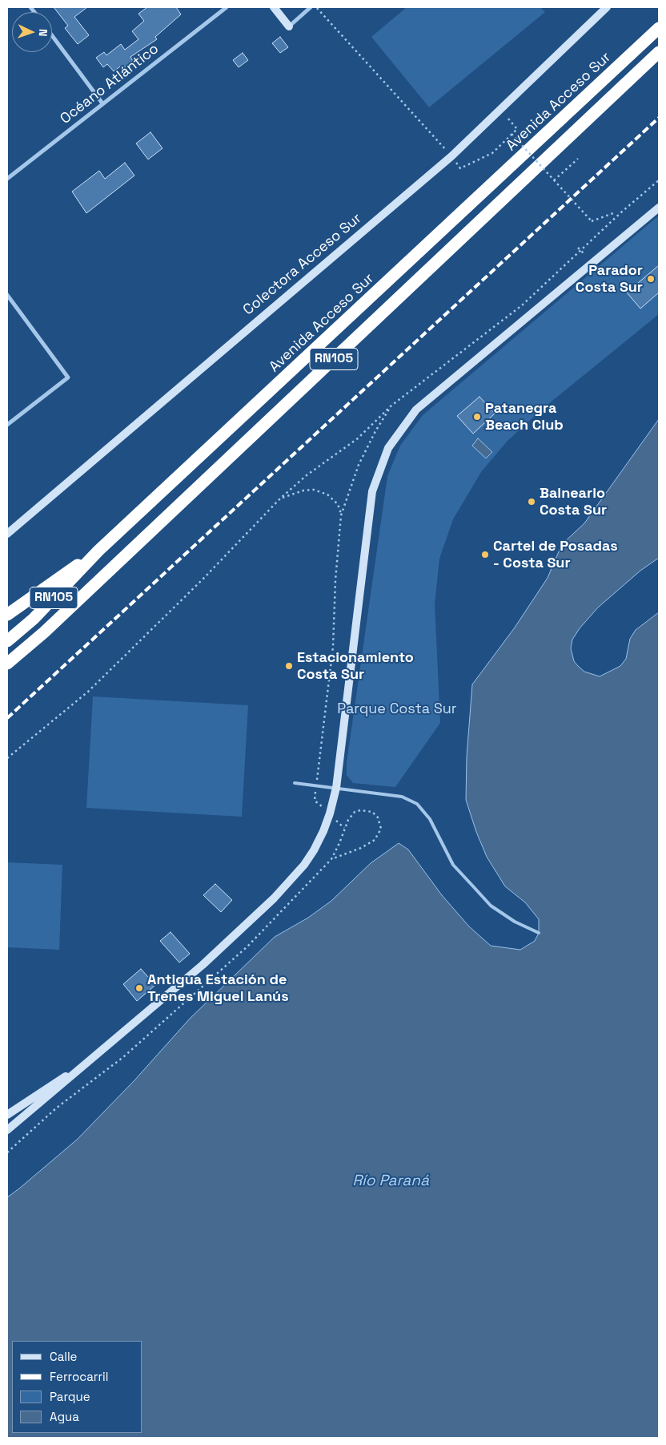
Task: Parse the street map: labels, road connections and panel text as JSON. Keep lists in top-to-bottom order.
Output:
{
  "streets": {
    "highway": ["Avenida Acceso Sur", "RN105"],
    "main road": ["Colectora Acceso Sur"],
    "street": ["Océano Atlántico"]
  },
  "water": ["Río Paraná"],
  "parks": ["Parque Costa Sur"],
  "places": [
    "Parador Costa Sur",
    "Patanegra Beach Club",
    "Balneario Costa Sur",
    "Cartel de Posadas - Costa Sur",
    "Estacionamiento Costa Sur",
    "Antigua Estación de Trenes Miguel Lanús"
  ],
  "legend": [
    "Calle",
    "Ferrocarril",
    "Parque",
    "Agua"
  ],
  "north": "right"
}
